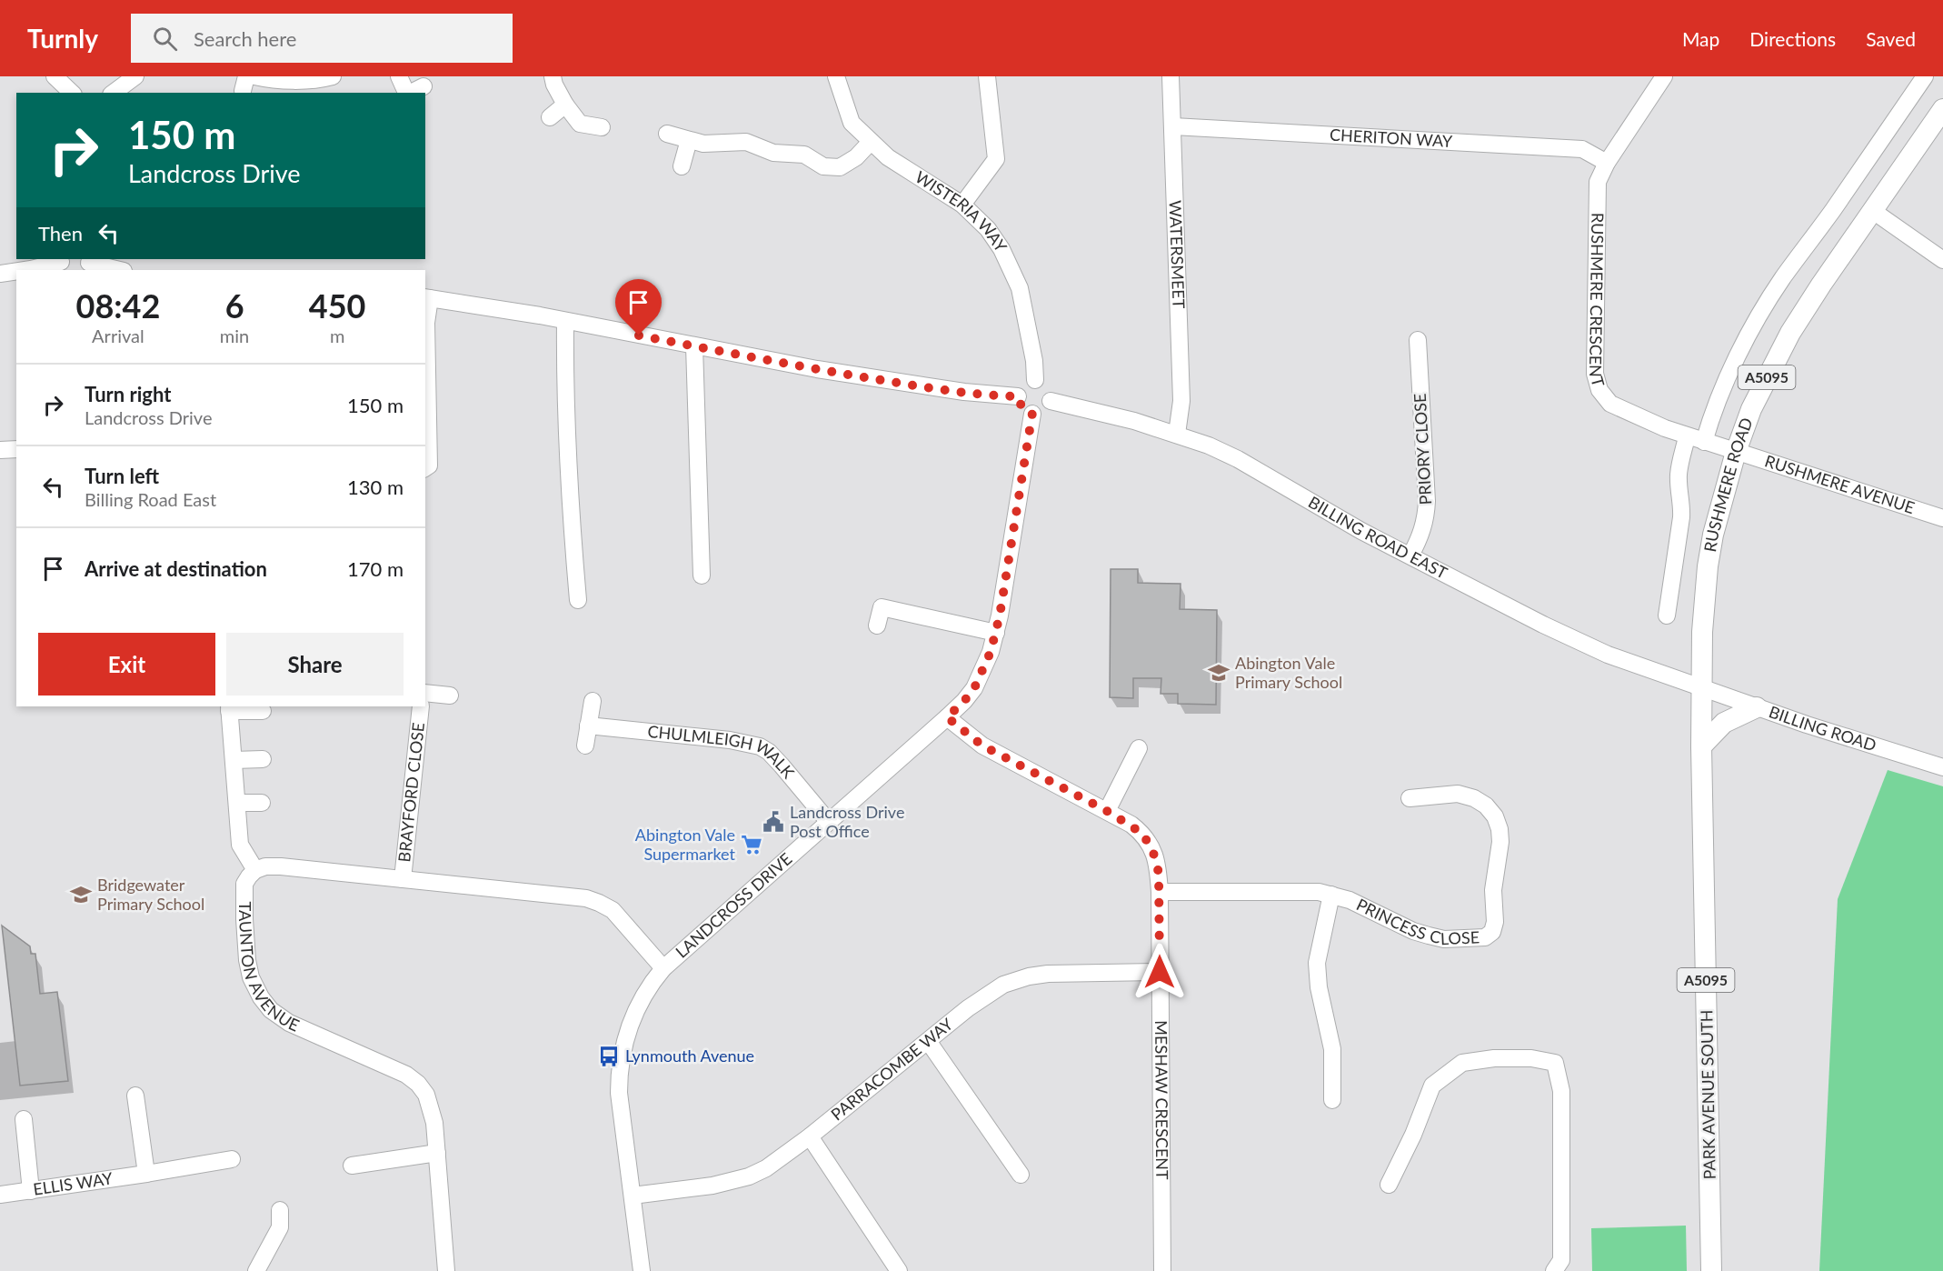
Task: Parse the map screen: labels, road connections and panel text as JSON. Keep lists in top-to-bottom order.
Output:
{
  "streets": {
    "main road": ["A5095", "RUSHMERE ROAD", "PARK AVENUE SOUTH"],
    "street": [
      "CHERITON WAY",
      "WISTERIA WAY",
      "WATERSMEET",
      "RUSHMERE CRESCENT",
      "PRIORY CLOSE",
      "RUSHMERE AVENUE",
      "BILLING ROAD EAST",
      "BILLING ROAD",
      "CHULMLEIGH WALK",
      "BRAYFORD CLOSE",
      "LANDCROSS DRIVE",
      "PRINCESS CLOSE",
      "TAUNTON AVENUE",
      "PARRACOMBE WAY",
      "MESHAW CRESCENT",
      "ELLIS WAY"
    ]
  },
  "crossings": [
    ["CHERITON WAY", "WATERSMEET"],
    ["CHERITON WAY", "RUSHMERE CRESCENT"],
    ["WISTERIA WAY", "BILLING ROAD EAST"],
    ["WISTERIA WAY", "LANDCROSS DRIVE"],
    ["WATERSMEET", "BILLING ROAD EAST"],
    ["RUSHMERE CRESCENT", "RUSHMERE ROAD"],
    ["RUSHMERE CRESCENT", "RUSHMERE AVENUE"],
    ["PRIORY CLOSE", "BILLING ROAD EAST"],
    ["RUSHMERE ROAD", "RUSHMERE AVENUE"],
    ["RUSHMERE ROAD", "BILLING ROAD EAST"],
    ["RUSHMERE ROAD", "BILLING ROAD"],
    ["RUSHMERE ROAD", "PARK AVENUE SOUTH"],
    ["BILLING ROAD EAST", "BILLING ROAD"],
    ["BILLING ROAD EAST", "LANDCROSS DRIVE"],
    ["BILLING ROAD EAST", "PARK AVENUE SOUTH"],
    ["BILLING ROAD", "PARK AVENUE SOUTH"],
    ["CHULMLEIGH WALK", "LANDCROSS DRIVE"],
    ["LANDCROSS DRIVE", "PARRACOMBE WAY"],
    ["LANDCROSS DRIVE", "MESHAW CRESCENT"],
    ["PRINCESS CLOSE", "MESHAW CRESCENT"],
    ["PARRACOMBE WAY", "MESHAW CRESCENT"]
  ],
  "places": {
    "school or university": ["Abington Vale Primary School", "Bridgewater Primary School"],
    "public building": ["Landcross Drive Post Office"],
    "supermarket": ["Abington Vale Supermarket"],
    "bus stop": ["Lynmouth Avenue"]
  },
  "page": {
    "header": "Turnly",
    "search": "Search here",
    "nav": ["Map", "Directions", "Saved"],
    "turn": ["150 m", "Landcross Drive"],
    "then": "Then",
    "eta": [
      "08:42",
      "Arrival",
      "6",
      "min",
      "450",
      "m"
    ],
    "list": [
      {
        "name": "Turn right",
        "note": "Landcross Drive",
        "value": "150 m"
      },
      {
        "name": "Turn left",
        "note": "Billing Road East",
        "value": "130 m"
      },
      {
        "name": "Arrive at destination",
        "value": "170 m"
      }
    ],
    "buttons": ["Exit", "Share"]
  }
}
